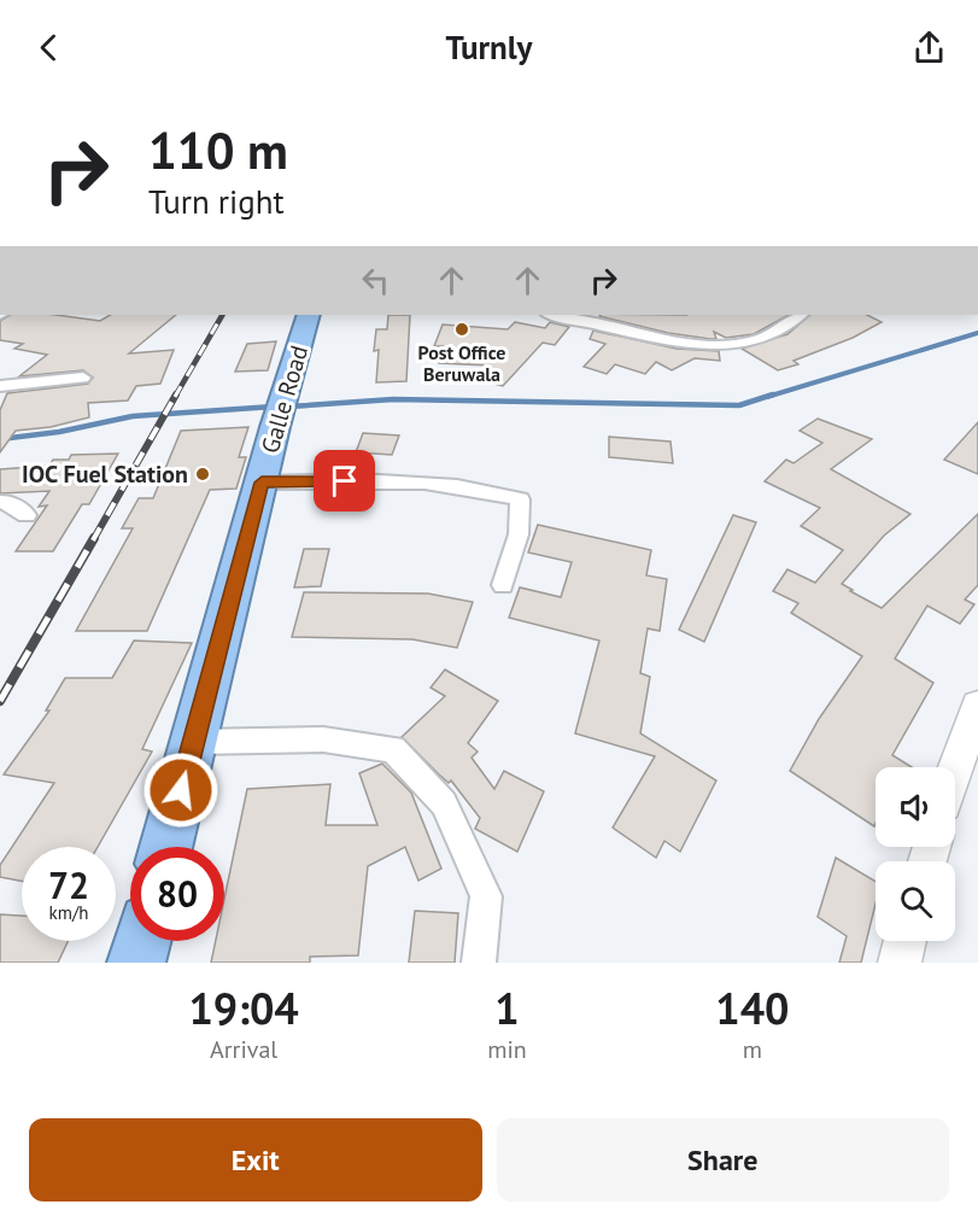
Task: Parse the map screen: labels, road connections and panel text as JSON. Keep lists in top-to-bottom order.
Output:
{
  "streets": {
    "highway": ["Galle Road"]
  },
  "places": ["Post Office Beruwala", "IOC Fuel Station"],
  "page": {
    "header": "Turnly",
    "turn": ["110 m", "Turn right"],
    "speed": "72 km/h",
    "limit": "80",
    "eta": [
      "19:04",
      "Arrival",
      "1",
      "min",
      "140",
      "m"
    ],
    "buttons": ["Exit", "Share"]
  }
}
